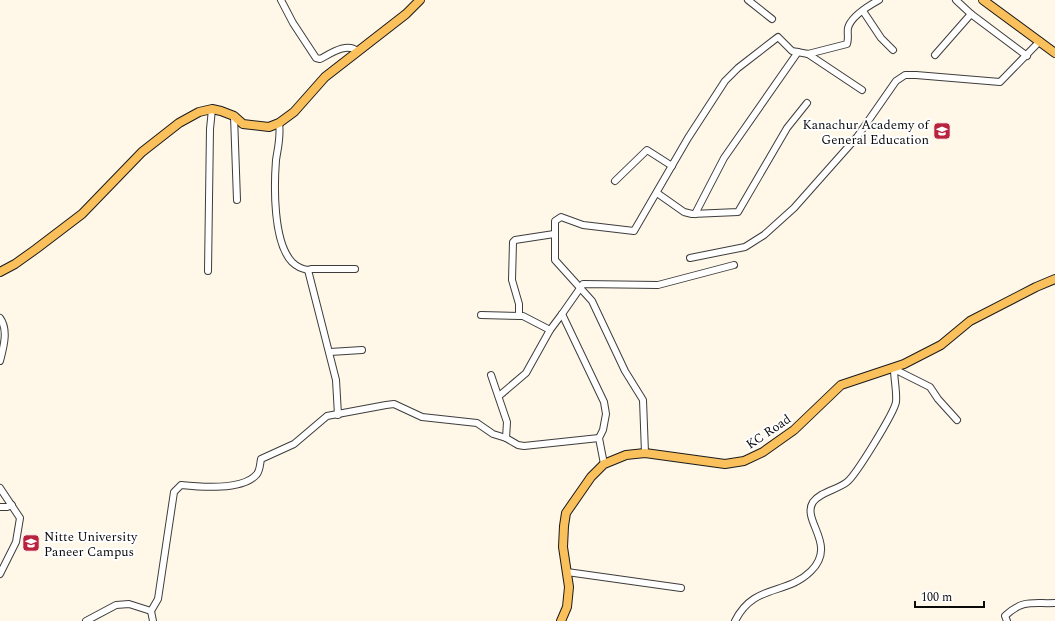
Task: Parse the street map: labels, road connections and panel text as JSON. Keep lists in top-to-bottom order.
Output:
{
  "streets": {
    "main road": ["KC Road"]
  },
  "places": {
    "school or university": ["Kanachur Academy of General Education", "Nitte University Paneer Campus"]
  },
  "scale_bar": "100 m"
}
